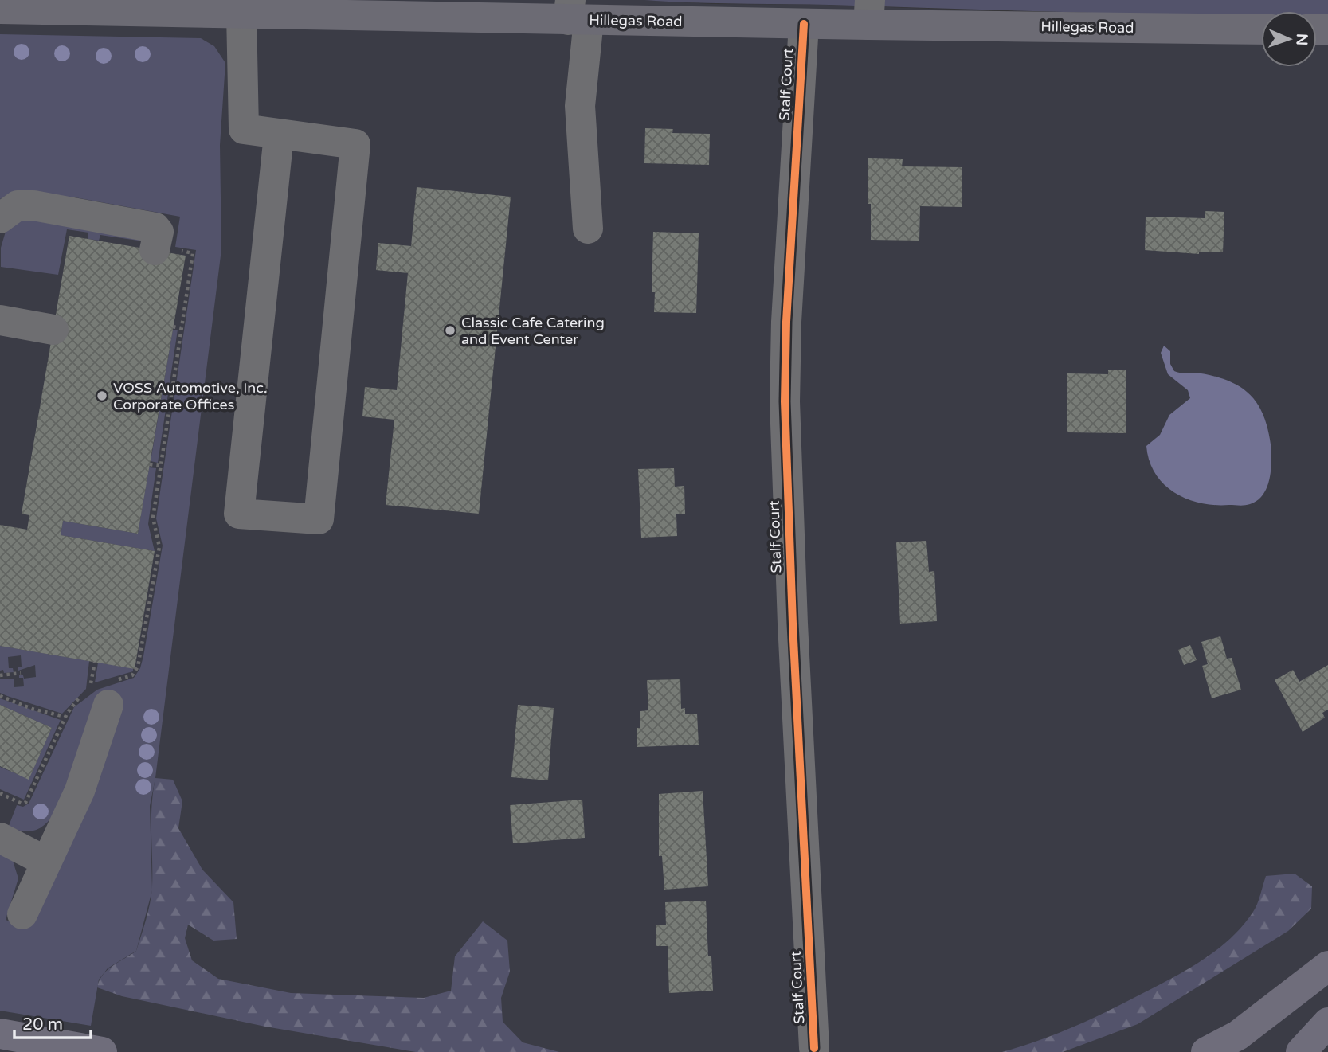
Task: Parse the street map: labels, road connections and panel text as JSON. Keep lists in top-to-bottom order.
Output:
{
  "streets": {
    "main road": ["Hillegas Road"],
    "street": ["Stalf Court"]
  },
  "crossings": [
    ["Hillegas Road", "Stalf Court"]
  ],
  "places": ["Classic Cafe Catering and Event Center", "VOSS Automotive, Inc. Corporate Offices"],
  "scale_bar": "20 m",
  "north": "right"
}
